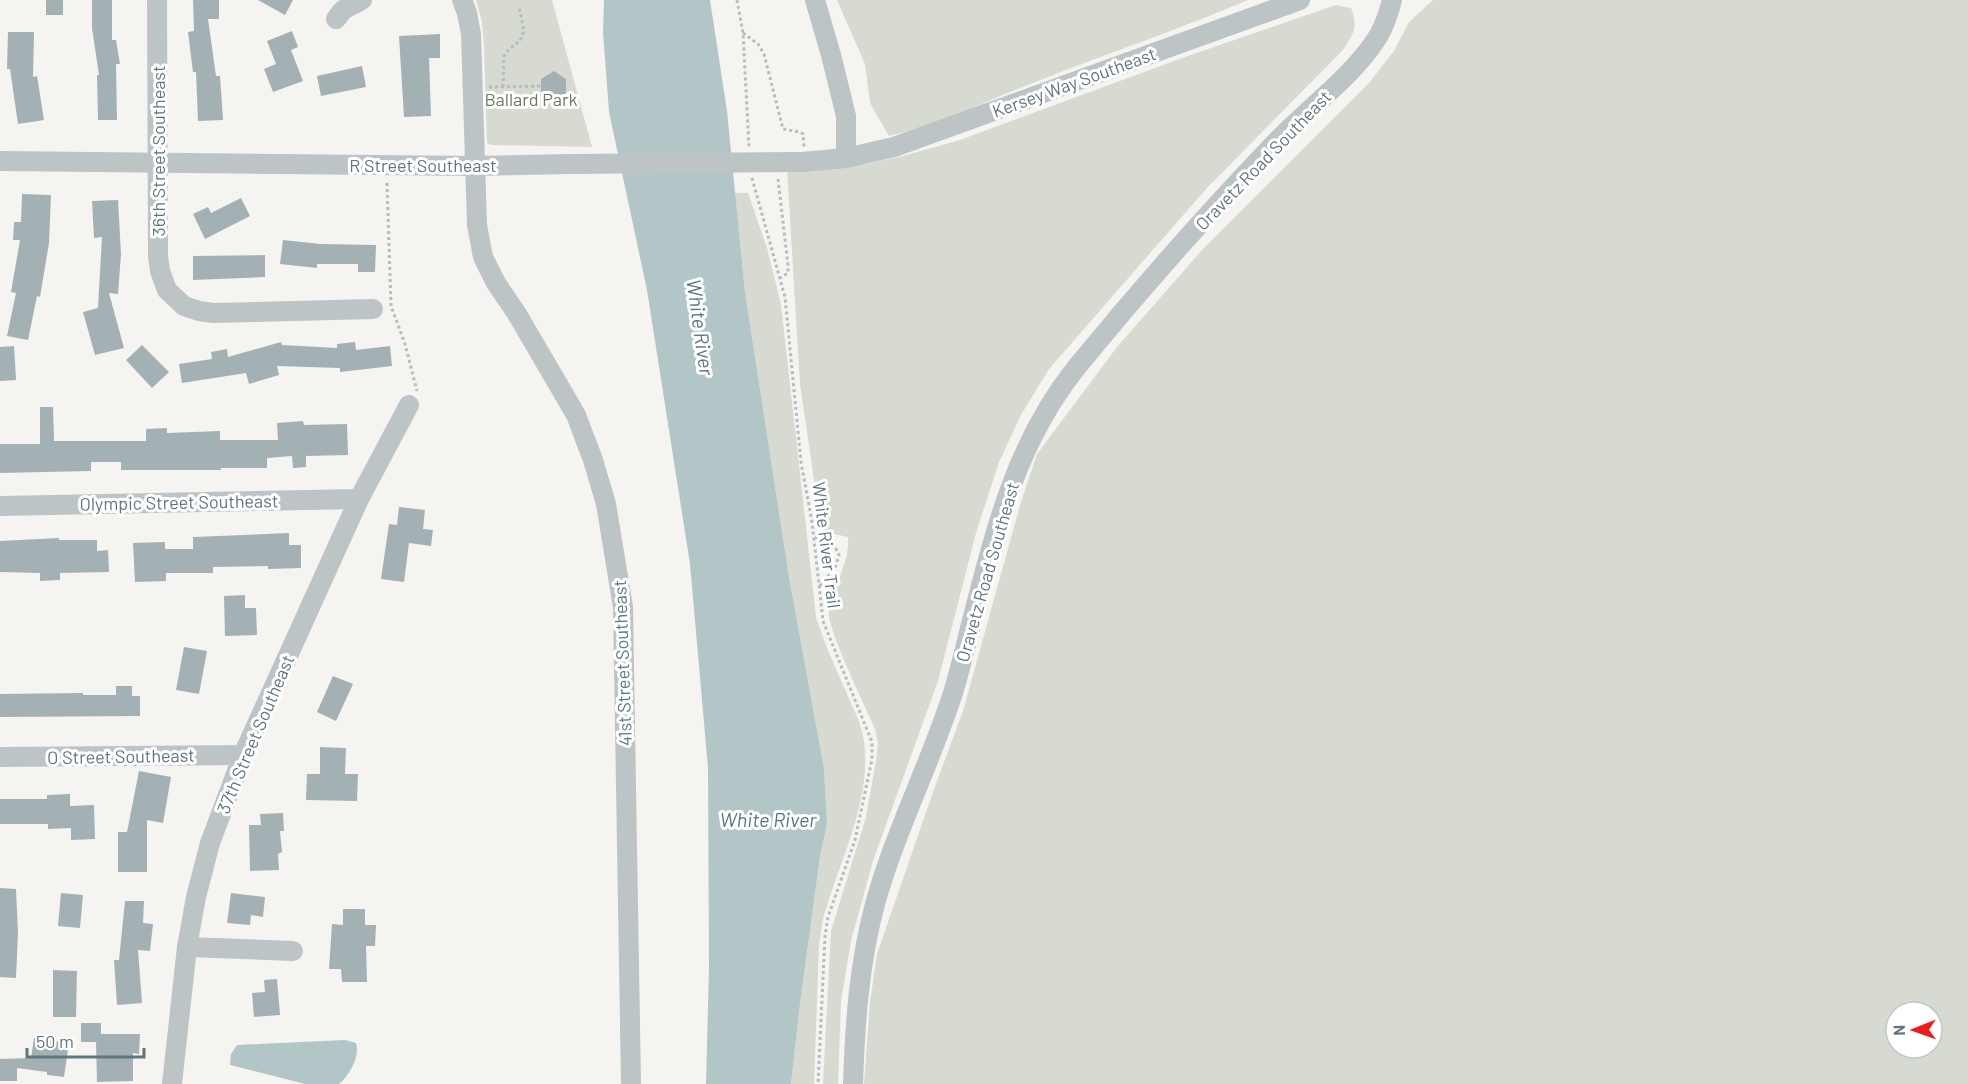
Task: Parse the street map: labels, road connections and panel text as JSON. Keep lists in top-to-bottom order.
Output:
{
  "streets": {
    "street": [
      "Kersey Way Southeast",
      "36th Street Southeast",
      "Oravetz Road Southeast",
      "R Street Southeast",
      "Olympic Street Southeast",
      "41st Street Southeast",
      "37th Street Southeast",
      "O Street Southeast"
    ],
    "path": ["White River Trail"]
  },
  "crossings": [
    ["Kersey Way Southeast", "R Street Southeast"],
    ["36th Street Southeast", "R Street Southeast"],
    ["R Street Southeast", "41st Street Southeast"],
    ["Olympic Street Southeast", "37th Street Southeast"],
    ["37th Street Southeast", "O Street Southeast"]
  ],
  "water": ["White River"],
  "parks": ["Ballard Park"],
  "scale_bar": "50 m",
  "north": "left"
}
